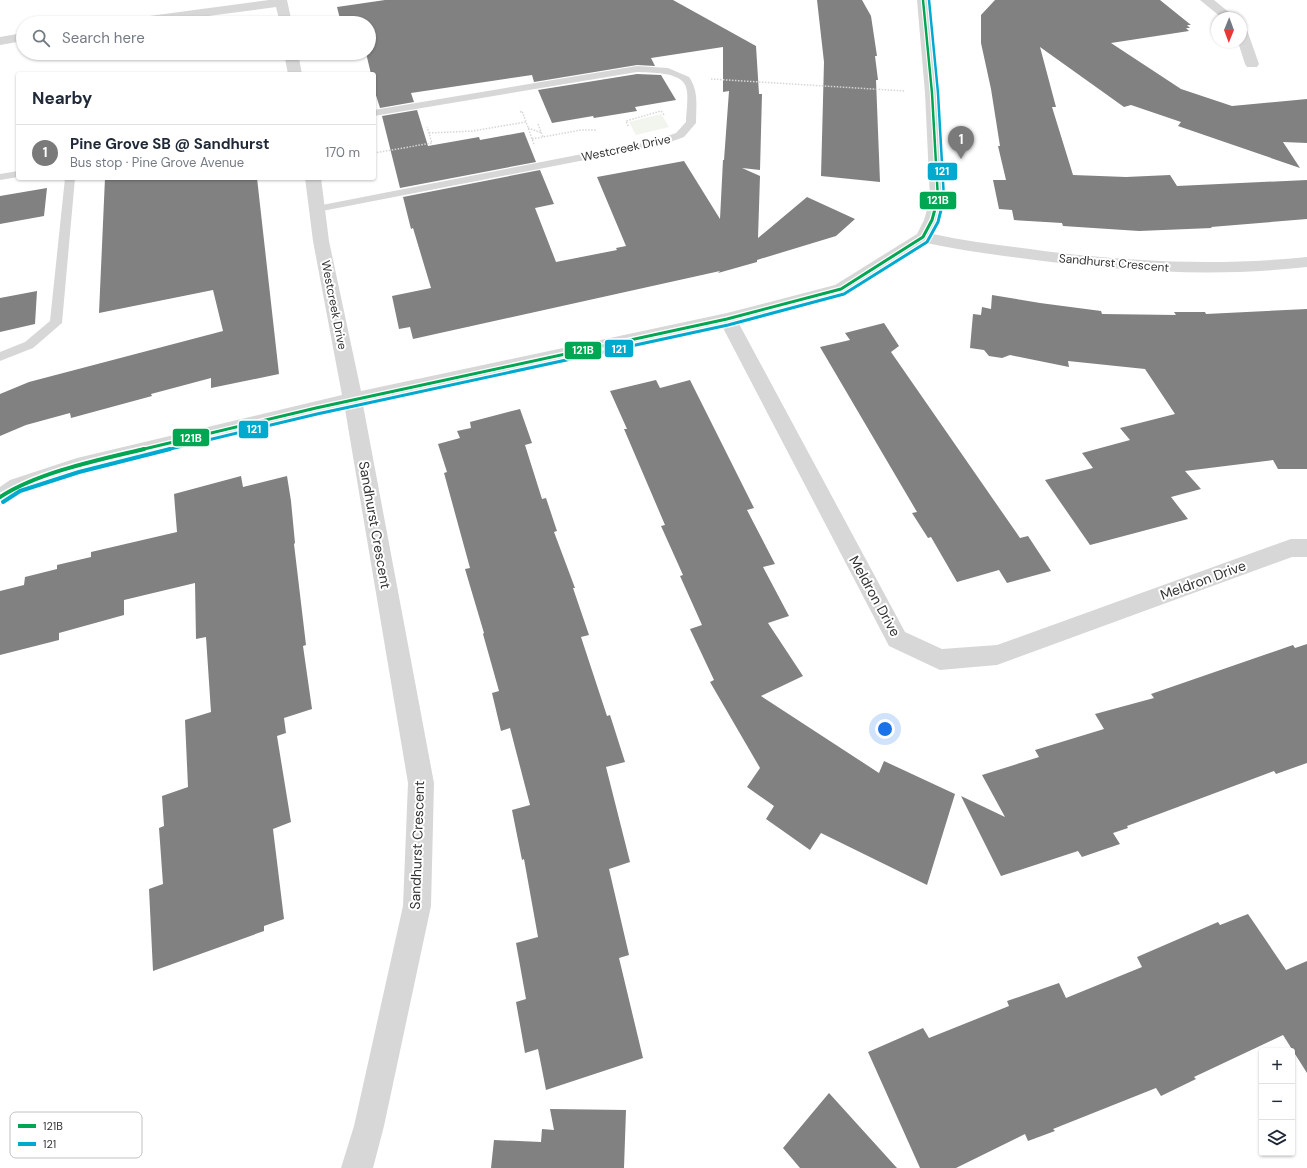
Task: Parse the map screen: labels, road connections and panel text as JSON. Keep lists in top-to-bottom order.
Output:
{
  "streets": {
    "street": ["Westcreek Drive", "Sandhurst Crescent", "Meldron Drive"]
  },
  "crossings": [
    ["Westcreek Drive", "Sandhurst Crescent"]
  ],
  "lines": ["transit line 121B", "transit line 121"],
  "legend": ["121B", "121"],
  "north": "bottom",
  "page": {
    "search": "Search here",
    "heading": "Nearby",
    "list": [
      {
        "mark": "1",
        "name": "Pine Grove SB @ Sandhurst",
        "note": "Bus stop · Pine Grove Avenue",
        "value": "170 m"
      }
    ],
    "pins": "1",
    "map_buttons": ["+", "−"]
  }
}
